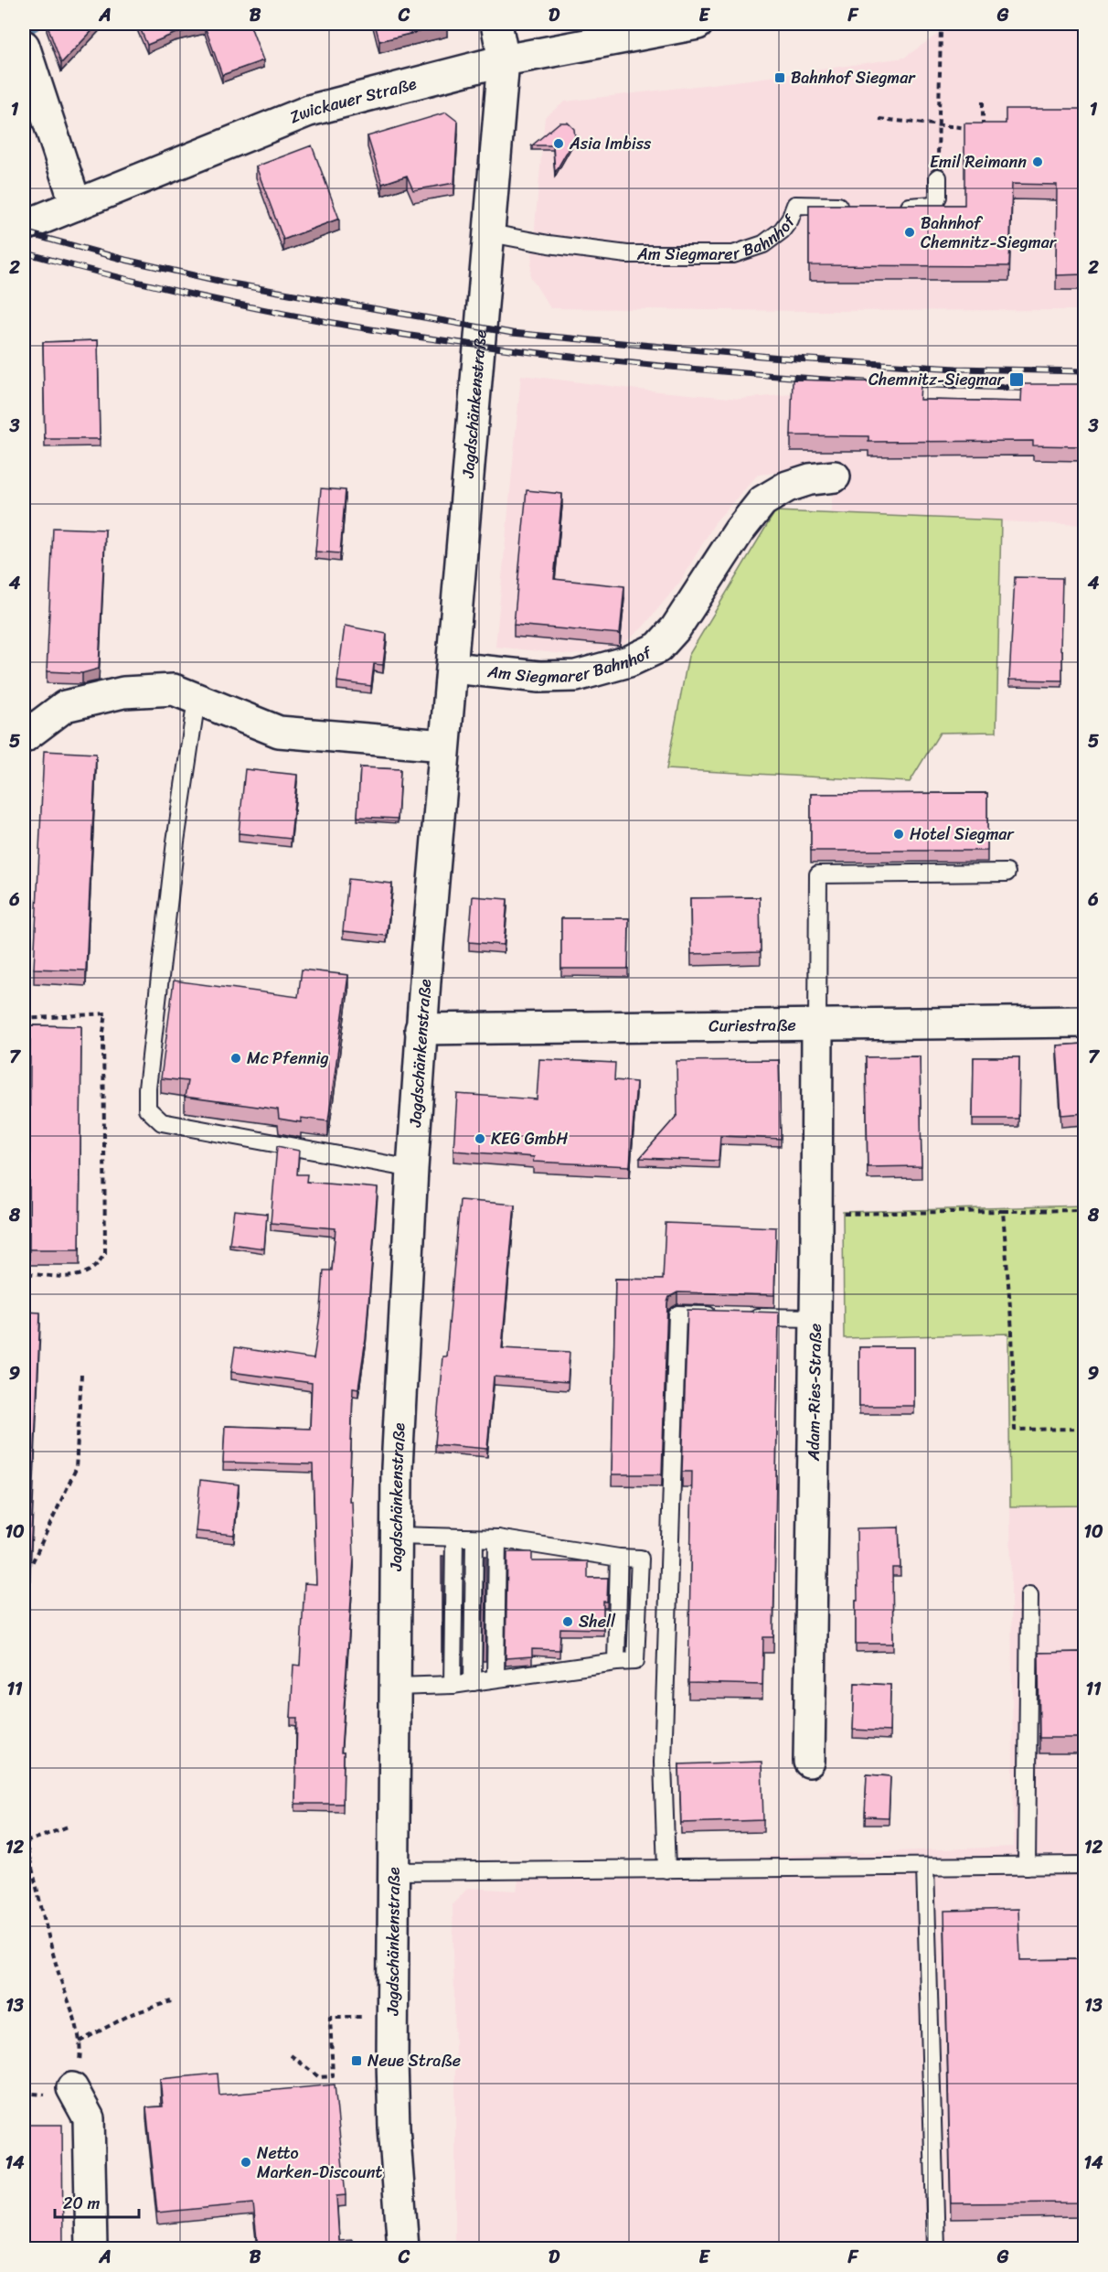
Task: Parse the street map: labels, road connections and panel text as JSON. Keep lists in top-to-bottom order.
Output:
{
  "streets": {
    "main road": [
      "Zwickauer Straße",
      "Am Siegmarer Bahnhof",
      "Jagdschänkenstraße",
      "Curiestraße",
      "Adam-Ries-Straße"
    ]
  },
  "crossings": [
    ["Zwickauer Straße", "Jagdschänkenstraße"],
    ["Am Siegmarer Bahnhof", "Jagdschänkenstraße"],
    ["Jagdschänkenstraße", "Curiestraße"],
    ["Curiestraße", "Adam-Ries-Straße"]
  ],
  "places": {
    "transit": ["Bahnhof Siegmar", "Chemnitz-Siegmar", "Neue Straße"],
    "other": [
      "Asia Imbiss",
      "Emil Reimann",
      "Bahnhof Chemnitz-Siegmar",
      "Hotel Siegmar",
      "Mc Pfennig",
      "KEG GmbH",
      "Shell",
      "Netto Marken-Discount"
    ]
  },
  "scale_bar": "20 m",
  "grid": {
    "columns": [
      "A",
      "B",
      "C",
      "D",
      "E",
      "F",
      "G"
    ],
    "rows": [
      "1",
      "2",
      "3",
      "4",
      "5",
      "6",
      "7",
      "8",
      "9",
      "10",
      "11",
      "12",
      "13",
      "14"
    ]
  }
}
